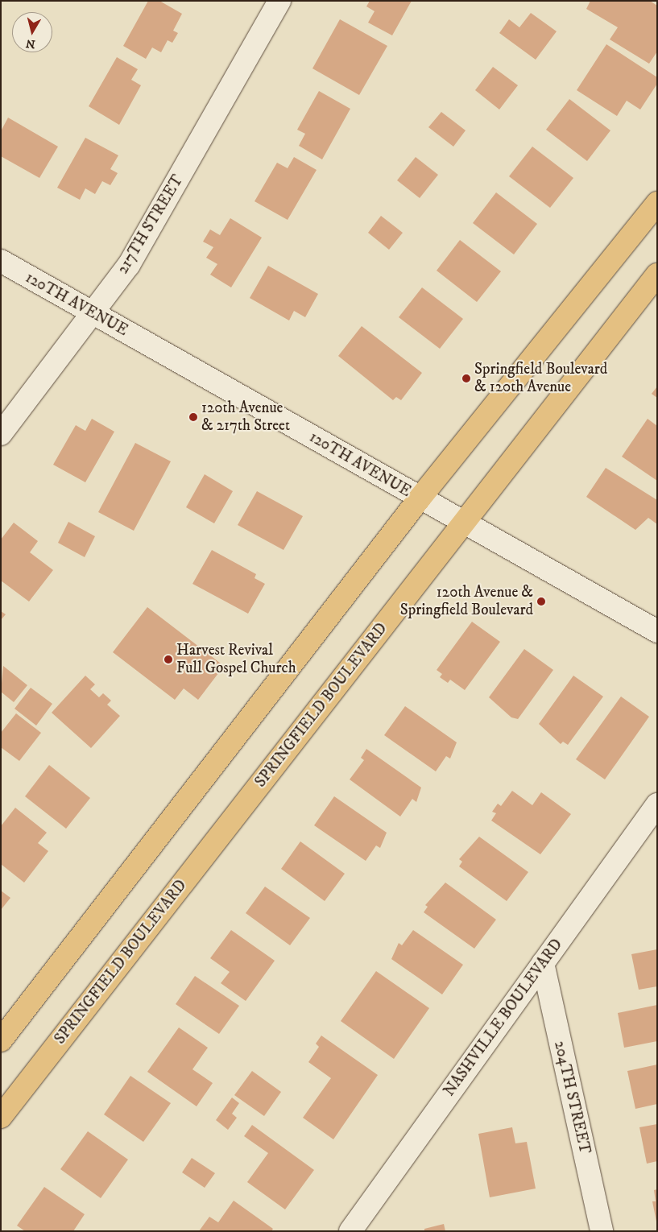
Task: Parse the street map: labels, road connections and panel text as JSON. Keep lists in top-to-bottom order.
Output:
{
  "streets": {
    "main road": ["SPRINGFIELD BOULEVARD"],
    "street": [
      "217TH STREET",
      "120TH AVENUE",
      "NASHVILLE BOULEVARD",
      "204TH STREET"
    ]
  },
  "crossings": [
    ["217TH STREET", "120TH AVENUE"],
    ["120TH AVENUE", "SPRINGFIELD BOULEVARD"],
    ["NASHVILLE BOULEVARD", "204TH STREET"]
  ],
  "places": [
    "Springfield Boulevard & 120th Avenue",
    "120th Avenue & 217th Street",
    "120th Avenue & Springfield Boulevard",
    "Harvest Revival Full Gospel Church"
  ],
  "north": "bottom"
}
